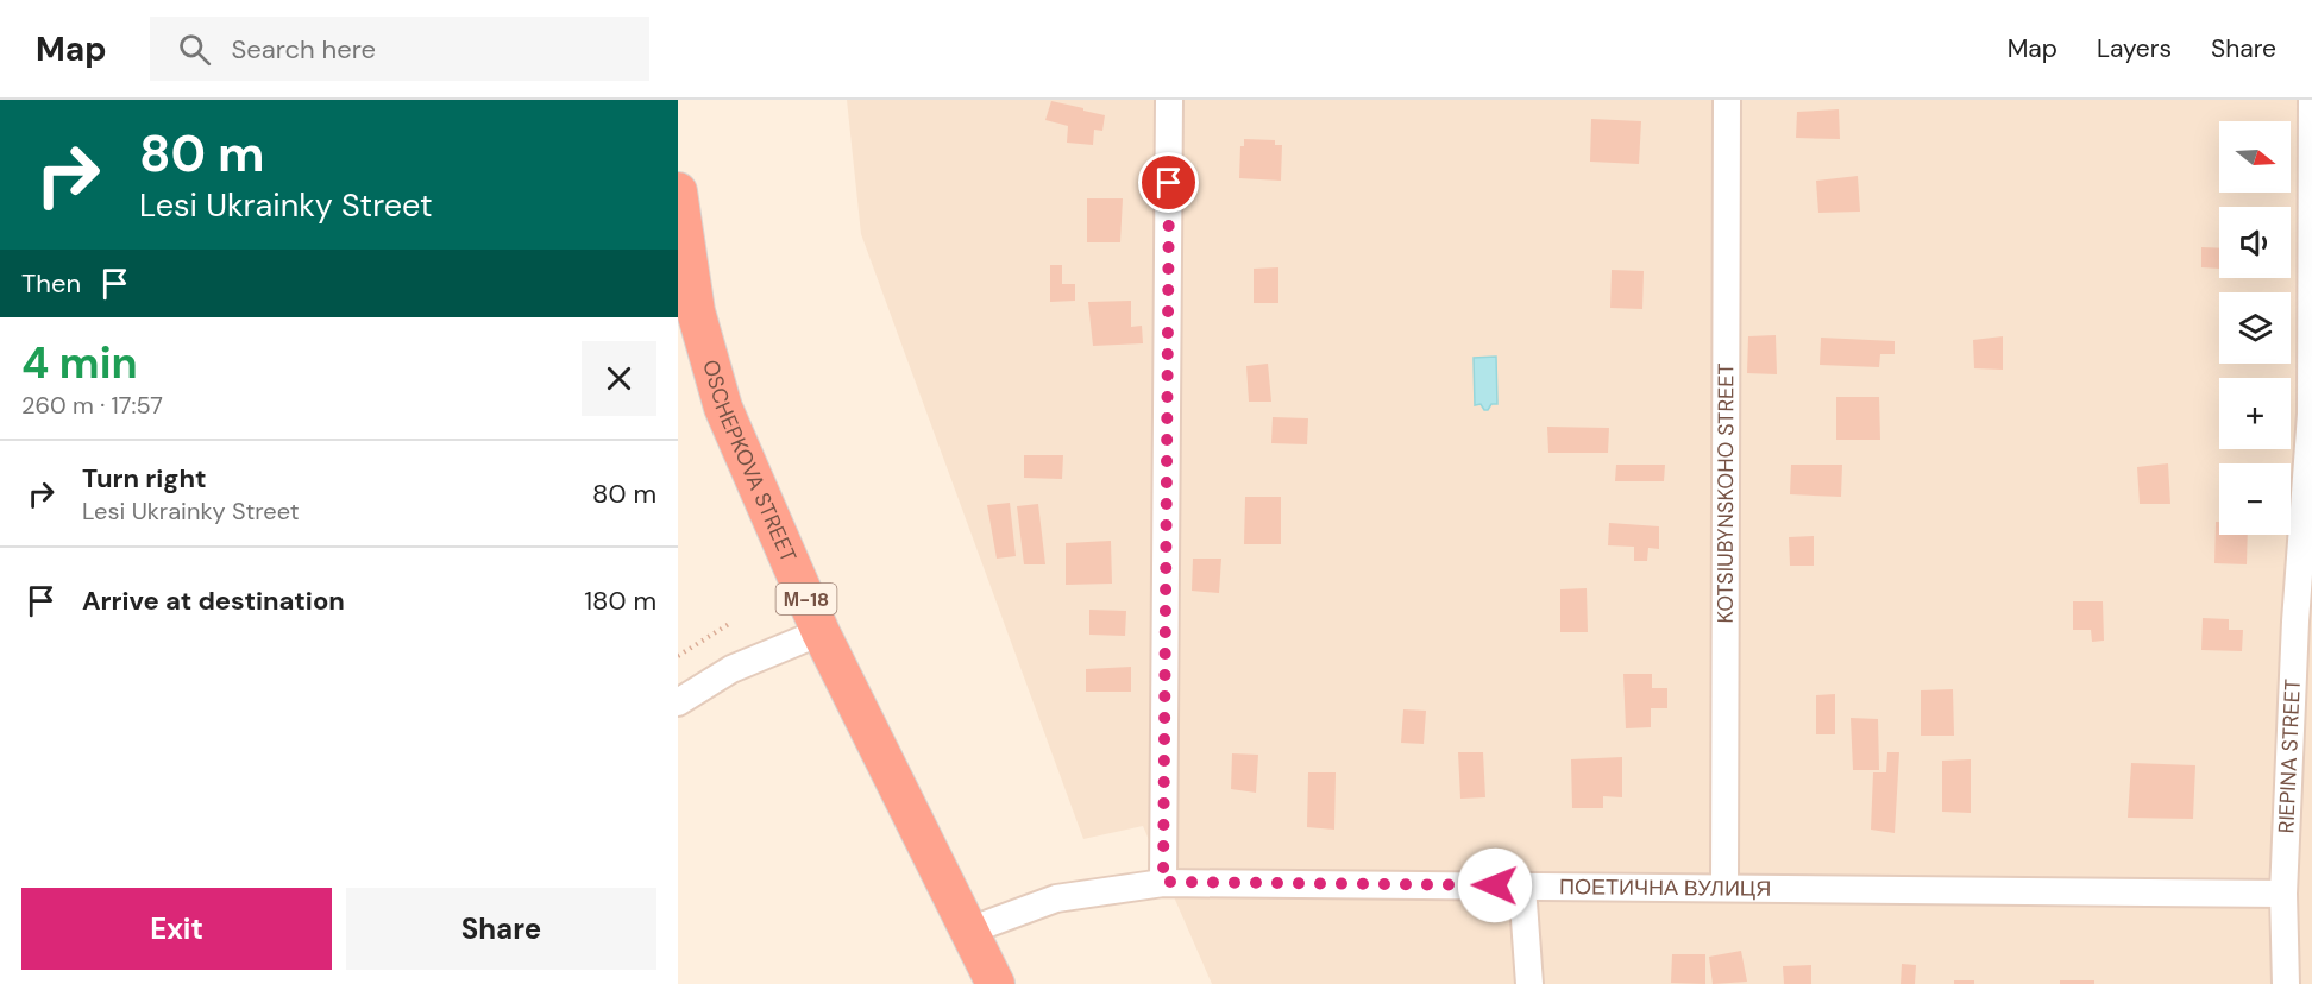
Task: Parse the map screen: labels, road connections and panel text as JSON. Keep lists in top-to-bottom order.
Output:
{
  "streets": {
    "highway": ["OSCHEPKOVA STREET", "М-18"],
    "street": ["KOTSIUBYNSKOHO STREET", "RIEPINA STREET", "ПОЕТИЧНА ВУЛИЦЯ"]
  },
  "crossings": [
    ["OSCHEPKOVA STREET", "ПОЕТИЧНА ВУЛИЦЯ"],
    ["KOTSIUBYNSKOHO STREET", "ПОЕТИЧНА ВУЛИЦЯ"],
    ["RIEPINA STREET", "ПОЕТИЧНА ВУЛИЦЯ"]
  ],
  "north": "right",
  "page": {
    "header": "Map",
    "search": "Search here",
    "nav": ["Map", "Layers", "Share"],
    "turn": ["80 m", "Lesi Ukrainky Street"],
    "map_buttons": ["+", "−"],
    "then": "Then",
    "heading": ["4 min", "260 m · 17:57"],
    "list": [
      {
        "name": "Turn right",
        "note": "Lesi Ukrainky Street",
        "value": "80 m"
      },
      {
        "name": "Arrive at destination",
        "value": "180 m"
      }
    ],
    "buttons": ["Exit", "Share"]
  }
}
